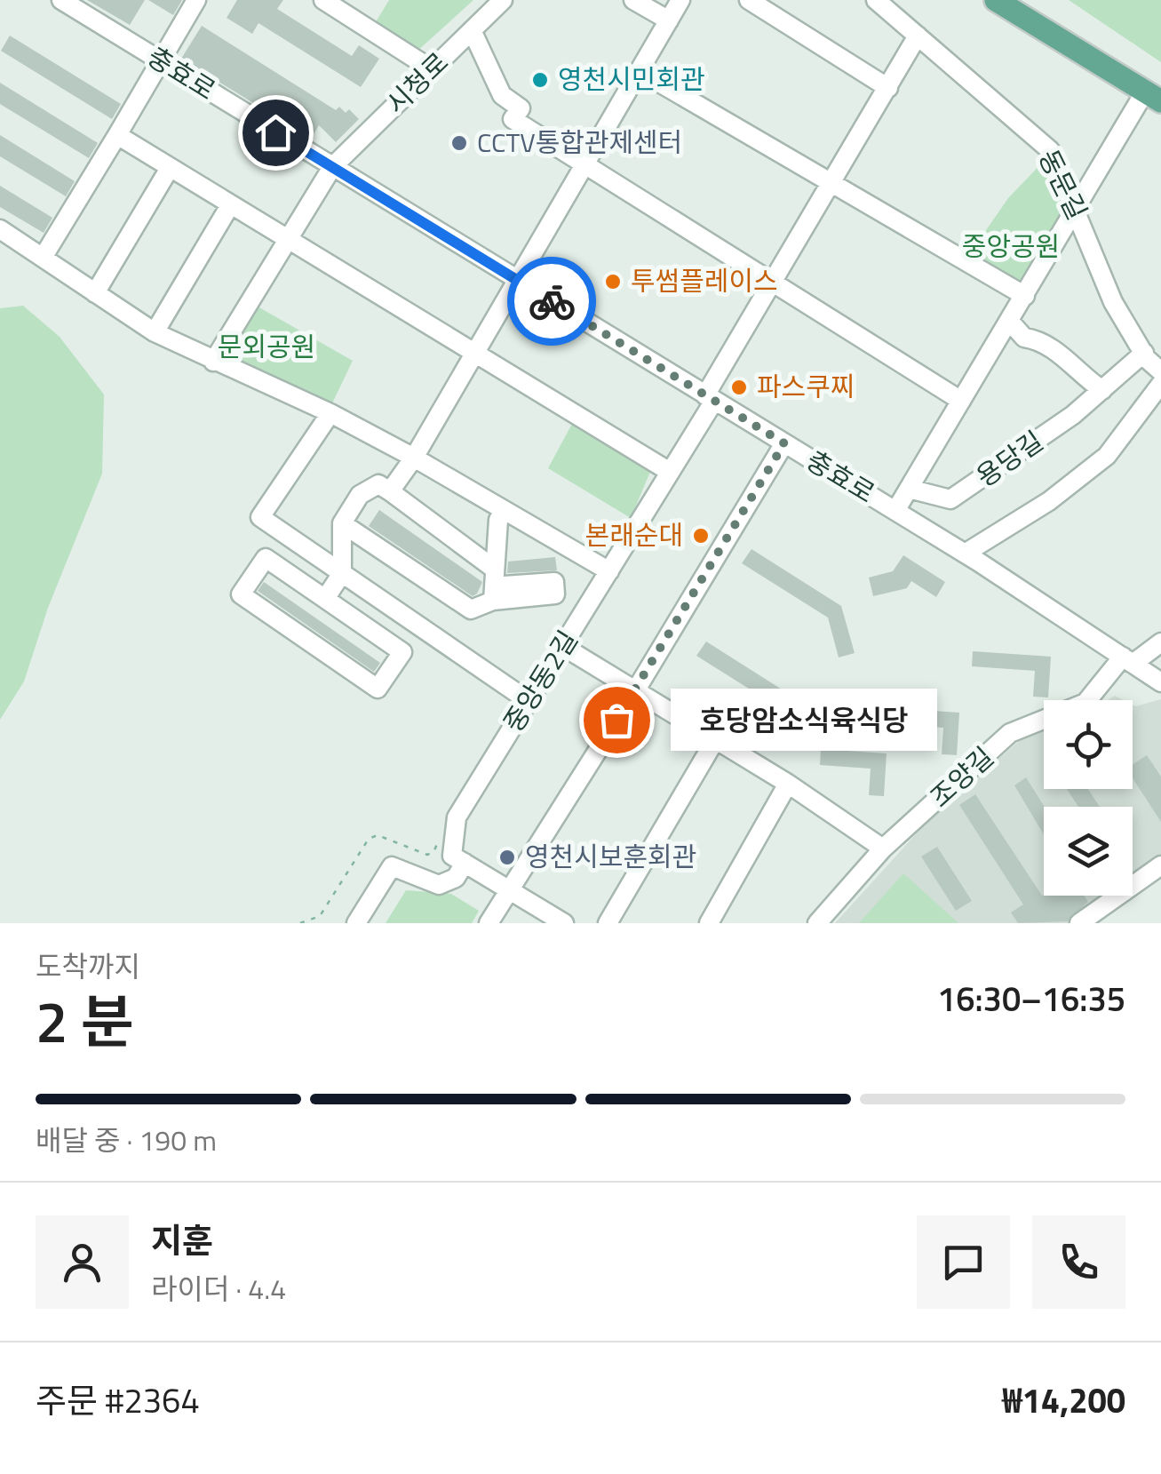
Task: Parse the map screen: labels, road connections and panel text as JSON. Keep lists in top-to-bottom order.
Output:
{
  "streets": {
    "street": [
      "충효로",
      "시청로",
      "동문길",
      "용당길",
      "중앙동2길",
      "조양길"
    ]
  },
  "crossings": [
    ["충효로", "시청로"],
    ["충효로", "중앙동2길"],
    ["충효로", "조양길"],
    ["동문길", "용당길"],
    ["동문길", "중앙동2길"]
  ],
  "parks": ["중앙공원", "문외공원"],
  "places": [
    "영천시민회관",
    "CCTV통합관제센터",
    "투썸플레이스",
    "파스쿠찌",
    "본래순대",
    "호당암소식육식당",
    "영천시보훈회관"
  ],
  "page": {
    "bubble": "호당암소식육식당",
    "heading": ["2 분", "도착까지", "16:30–16:35"],
    "panel": [
      "지훈",
      "라이더 · 4.4",
      "주문 #2364",
      "₩14,200"
    ],
    "bar": "배달 중 · 190 m"
  }
}
